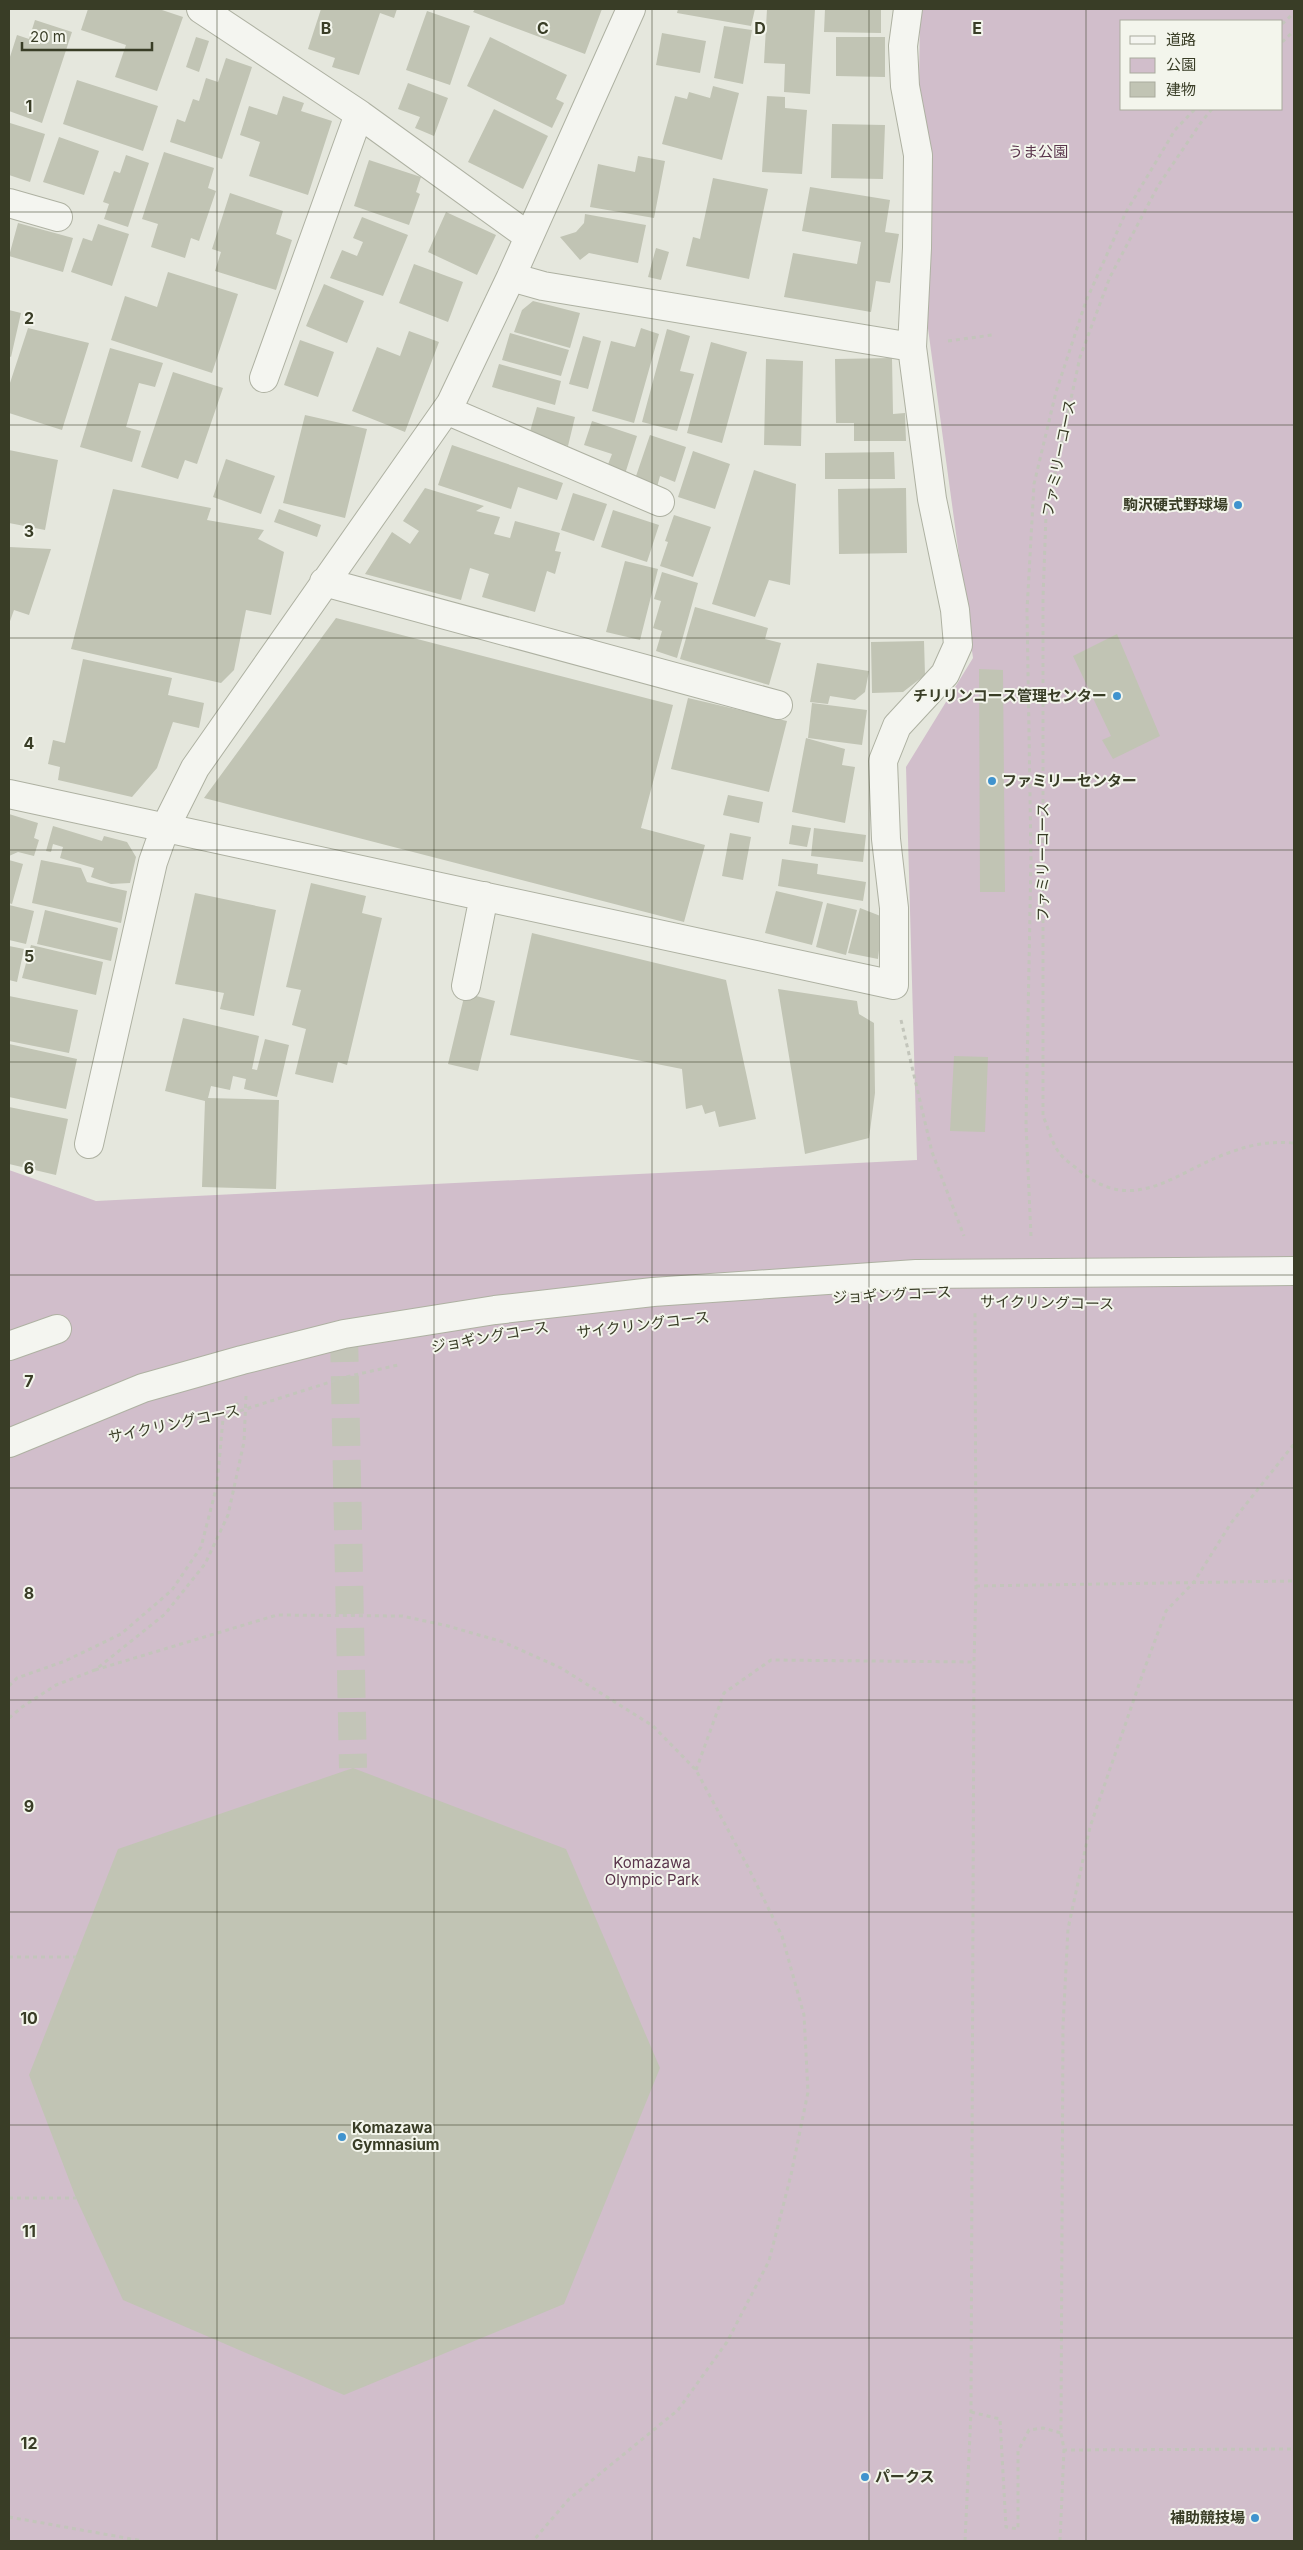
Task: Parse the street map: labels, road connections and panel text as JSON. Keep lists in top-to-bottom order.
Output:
{
  "streets": {
    "path": ["ファミリーコース", "サイクリングコース"]
  },
  "parks": ["うま公園", "Komazawa Olympic Park"],
  "places": [
    "駒沢硬式野球場",
    "チリリンコース管理センター",
    "ファミリーセンター",
    "Komazawa Gymnasium",
    "パークス",
    "補助競技場"
  ],
  "legend": ["道路", "公園", "建物"],
  "scale_bar": "20 m",
  "grid": {
    "columns": [
      "B",
      "C",
      "D",
      "E"
    ],
    "rows": [
      "1",
      "2",
      "3",
      "4",
      "5",
      "6",
      "7",
      "8",
      "9",
      "10",
      "11",
      "12"
    ]
  }
}
